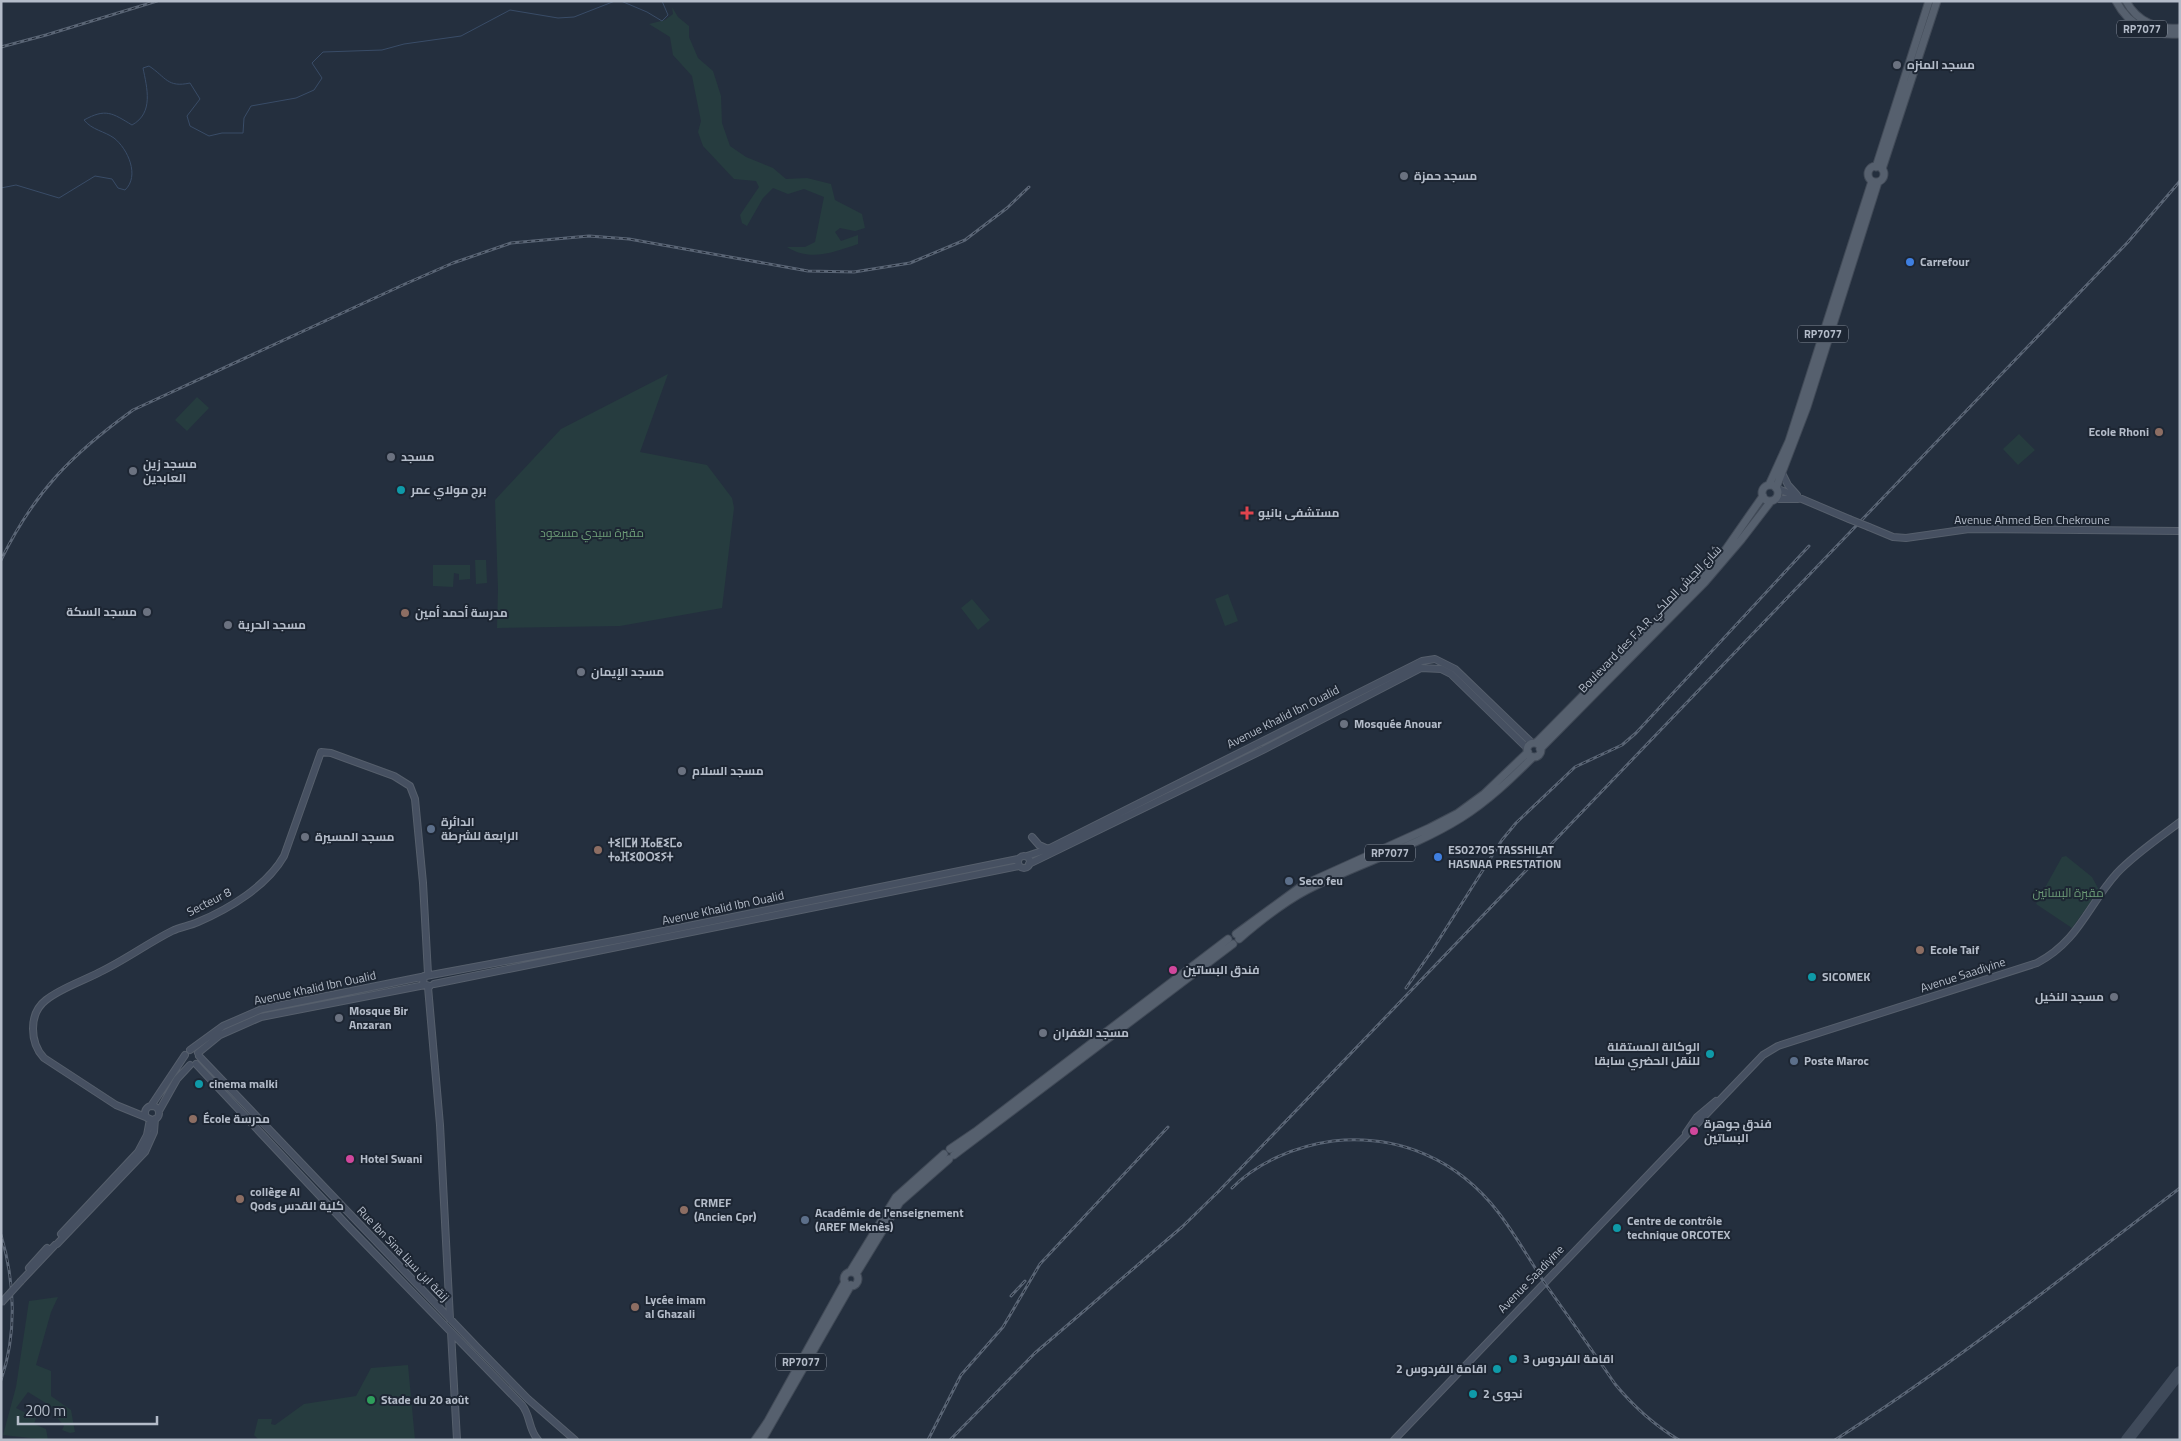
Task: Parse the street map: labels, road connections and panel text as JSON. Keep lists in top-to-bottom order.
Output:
{
  "streets": {
    "main road": [
      "RP7077",
      "Avenue Ahmed Ben Chekroune",
      "Boulevard des F.A.R شارع الجيش الملكي",
      "Avenue Khalid Ibn Oualid",
      "Secteur 8",
      "Avenue Saadiyine",
      "Rue Ibn Sina زنقة ابن سينا"
    ]
  },
  "crossings": [
    ["Avenue Ahmed Ben Chekroune", "Boulevard des F.A.R شارع الجيش الملكي"],
    ["Boulevard des F.A.R شارع الجيش الملكي", "Avenue Khalid Ibn Oualid"],
    ["Avenue Khalid Ibn Oualid", "Secteur 8"],
    ["Avenue Khalid Ibn Oualid", "Rue Ibn Sina زنقة ابن سينا"]
  ],
  "parks": ["مقبرة سيدي مسعود", "مقبرة البساتين"],
  "places": {
    "other": [
      "مسجد المنزه",
      "مسجد حمزة",
      "Carrefour",
      "Ecole Rhoni",
      "مسجد",
      "مسجد زين العابدين",
      "برج مولاي عمر",
      "مسجد السكة",
      "مدرسة أحمد أمين",
      "مسجد الحرية",
      "مسجد الإيمان",
      "Mosquée Anouar",
      "مسجد السلام",
      "الدائرة الرابعة للشرطة",
      "مسجد المسيرة",
      "ⵜⵉⵏⵎⵍ ⴼⴰⵟⵉⵎⴰ ⵜⴰⴼⵉⵀⵔⵉⵢⵜ",
      "ES02705 TASSHILAT HASNAA PRESTATION",
      "Seco feu",
      "Ecole Taif",
      "فندق البساتين",
      "SICOMEK",
      "مسجد النخيل",
      "Mosque Bir Anzaran",
      "مسجد الغفران",
      "الوكالة المستقلة للنقل الحضري سابقا",
      "Poste Maroc",
      "cinema malki",
      "École مدرسة",
      "فندق جوهرة البساتين",
      "Hotel Swani",
      "collège Al Qods كلية القدس",
      "CRMEF (Ancien Cpr)",
      "Académie de l'enseignement (AREF Meknès)",
      "Centre de contrôle technique ORCOTEX",
      "Lycée imam al Ghazali",
      "اقامة الفردوس 3",
      "اقامة الفردوس 2",
      "نجوى 2",
      "Stade du 20 août"
    ],
    "health": ["مستشفى بانيو"]
  },
  "scale_bar": "200 m"
}
